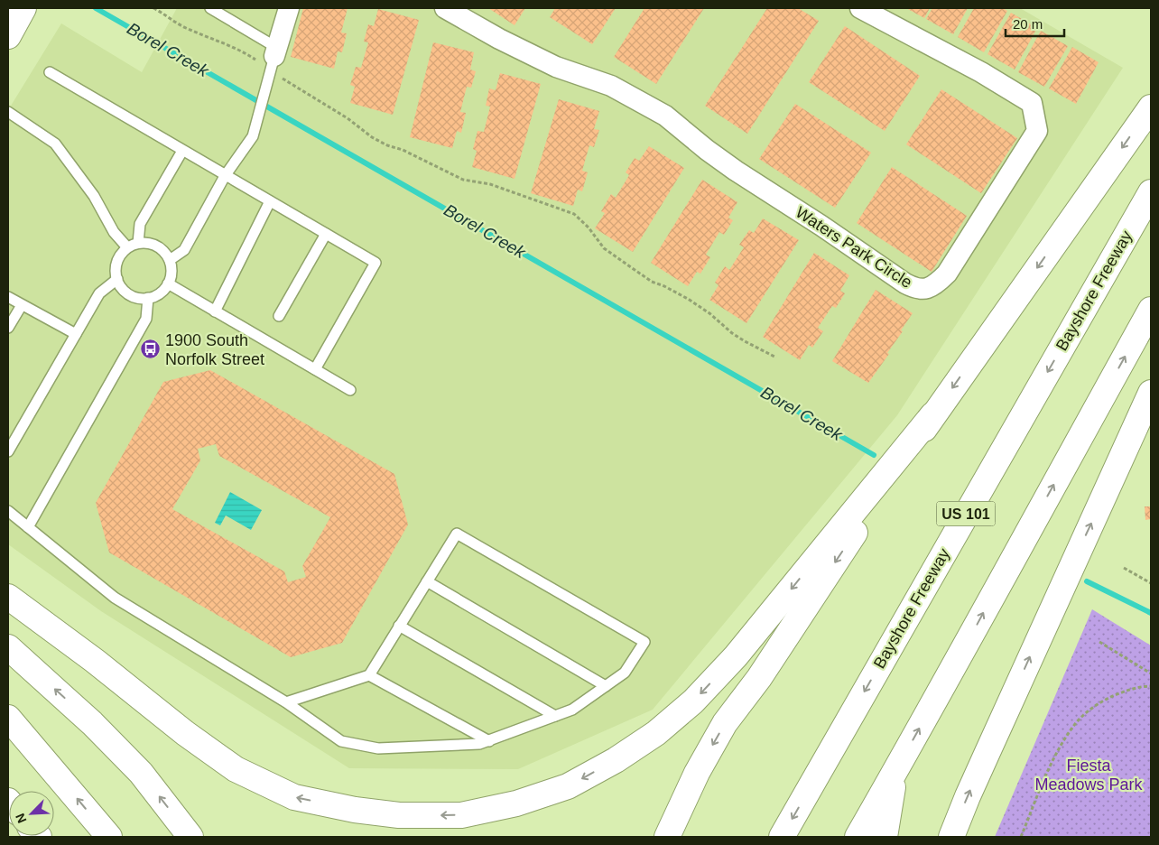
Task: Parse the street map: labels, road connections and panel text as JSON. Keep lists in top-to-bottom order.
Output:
{
  "streets": {
    "main road": ["Bayshore Freeway", "US 101"],
    "street": ["Waters Park Circle"]
  },
  "water": ["Borel Creek"],
  "parks": ["Fiesta Meadows Park"],
  "places": {
    "bus stop": ["1900 South Norfolk Street"]
  },
  "scale_bar": "20 m",
  "north": "bottom left"
}
